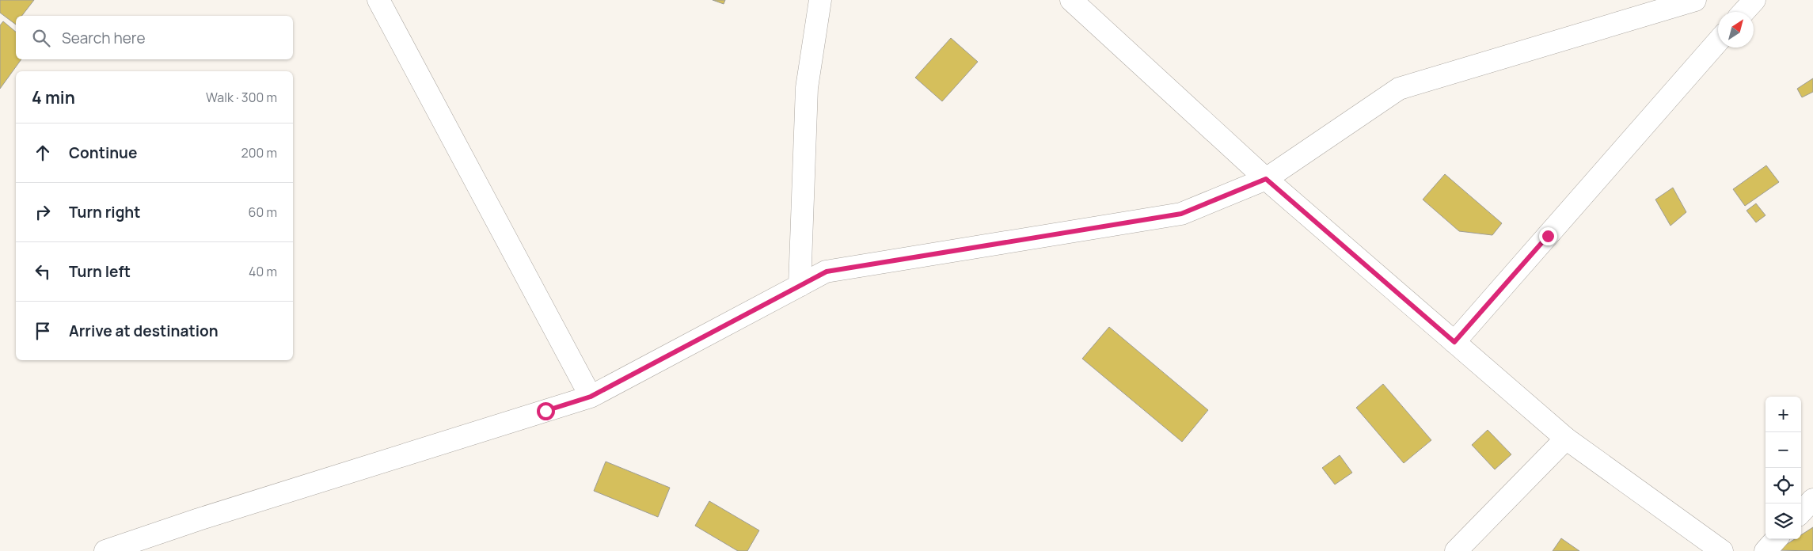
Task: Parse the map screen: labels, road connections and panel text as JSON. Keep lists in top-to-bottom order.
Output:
{
  "north": "top right",
  "page": {
    "search": "Search here",
    "heading": ["4 min", "Walk · 300 m"],
    "list": [
      ["Continue", "200 m"],
      ["Turn right", "60 m"],
      ["Turn left", "40 m"],
      "Arrive at destination"
    ],
    "map_buttons": ["+", "−"]
  }
}
